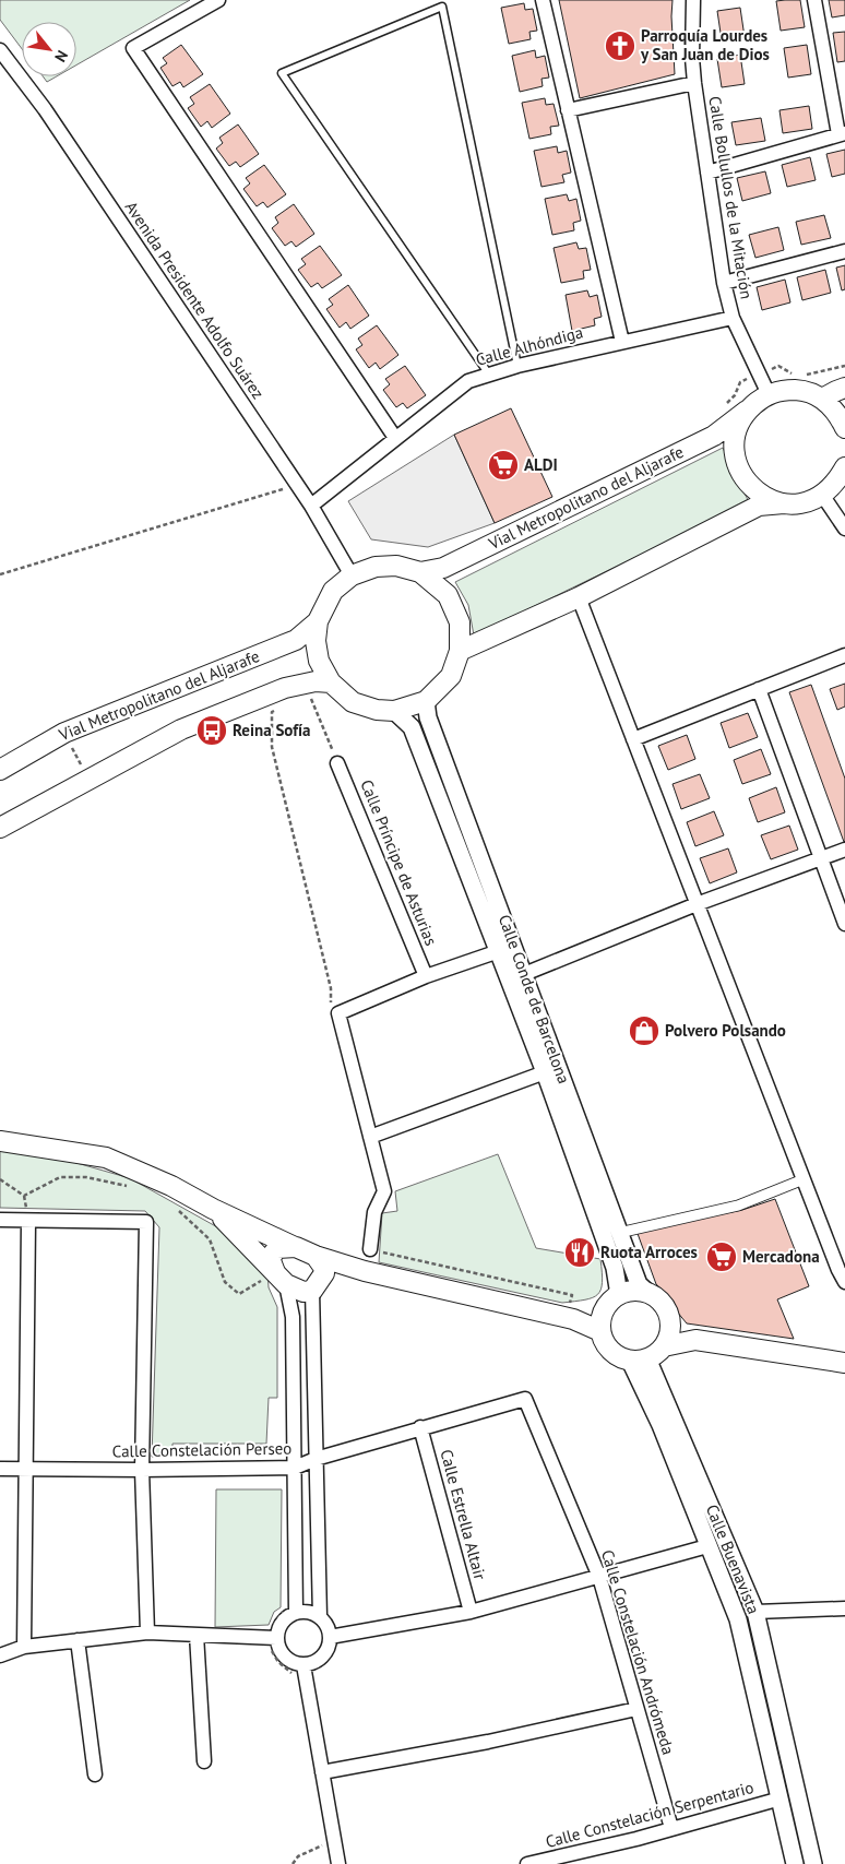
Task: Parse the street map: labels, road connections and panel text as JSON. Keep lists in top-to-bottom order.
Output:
{
  "streets": {
    "main road": ["Vial Metropolitano del Aljarafe"],
    "street": [
      "Calle Bollullos de la Mitación",
      "Avenida Presidente Adolfo Suárez",
      "Calle Alhóndiga",
      "Calle Príncipe de Asturias",
      "Calle Conde de Barcelona",
      "Calle Constelación Perseo",
      "Calle Estrella Altair",
      "Calle Buenavista",
      "Calle Constelación Andrómeda",
      "Calle Constelación Serpentario"
    ]
  },
  "crossings": [
    ["Calle Bollullos de la Mitación", "Calle Alhóndiga"],
    ["Calle Bollullos de la Mitación", "Vial Metropolitano del Aljarafe"],
    ["Avenida Presidente Adolfo Suárez", "Calle Alhóndiga"],
    ["Avenida Presidente Adolfo Suárez", "Vial Metropolitano del Aljarafe"],
    ["Avenida Presidente Adolfo Suárez", "Calle Conde de Barcelona"],
    ["Vial Metropolitano del Aljarafe", "Calle Conde de Barcelona"],
    ["Calle Conde de Barcelona", "Calle Buenavista"],
    ["Calle Constelación Perseo", "Calle Estrella Altair"],
    ["Calle Constelación Perseo", "Calle Constelación Andrómeda"],
    ["Calle Buenavista", "Calle Constelación Serpentario"],
    ["Calle Constelación Andrómeda", "Calle Constelación Serpentario"]
  ],
  "places": {
    "church": ["Parroquía Lourdes y San Juan de Dios"],
    "supermarket": ["ALDI", "Mercadona"],
    "bus stop": ["Reina Sofía"],
    "shop": ["Polvero Polsando"],
    "restaurant": ["Ruota Arroces"]
  },
  "north": "bottom right"
}
